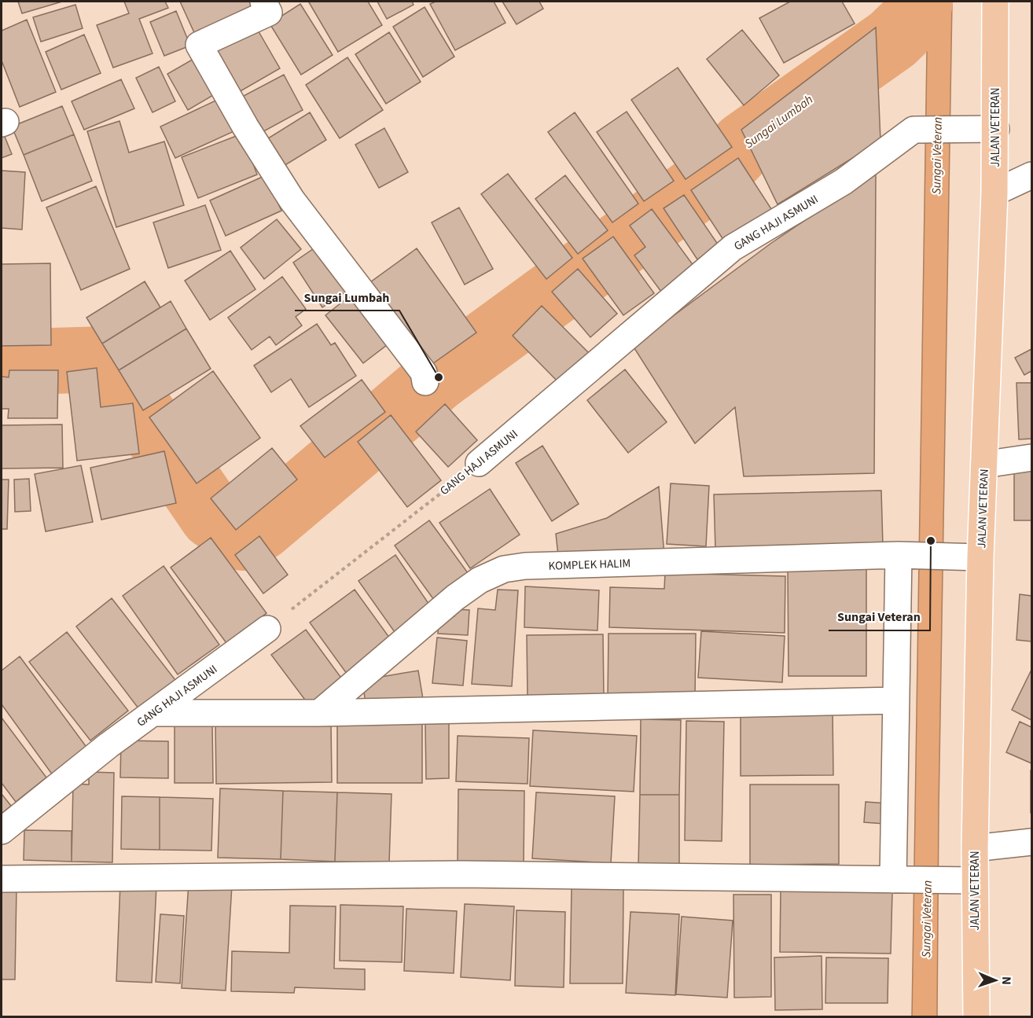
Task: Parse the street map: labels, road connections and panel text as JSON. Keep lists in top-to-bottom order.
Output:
{
  "streets": {
    "main road": ["JALAN VETERAN"],
    "street": ["GANG HAJI ASMUNI", "KOMPLEK HALIM"]
  },
  "crossings": [
    ["JALAN VETERAN", "GANG HAJI ASMUNI"],
    ["JALAN VETERAN", "KOMPLEK HALIM"]
  ],
  "water": ["Sungai Lumbah", "Sungai Veteran"],
  "places": ["Sungai Lumbah", "Sungai Veteran"],
  "north": "right"
}
